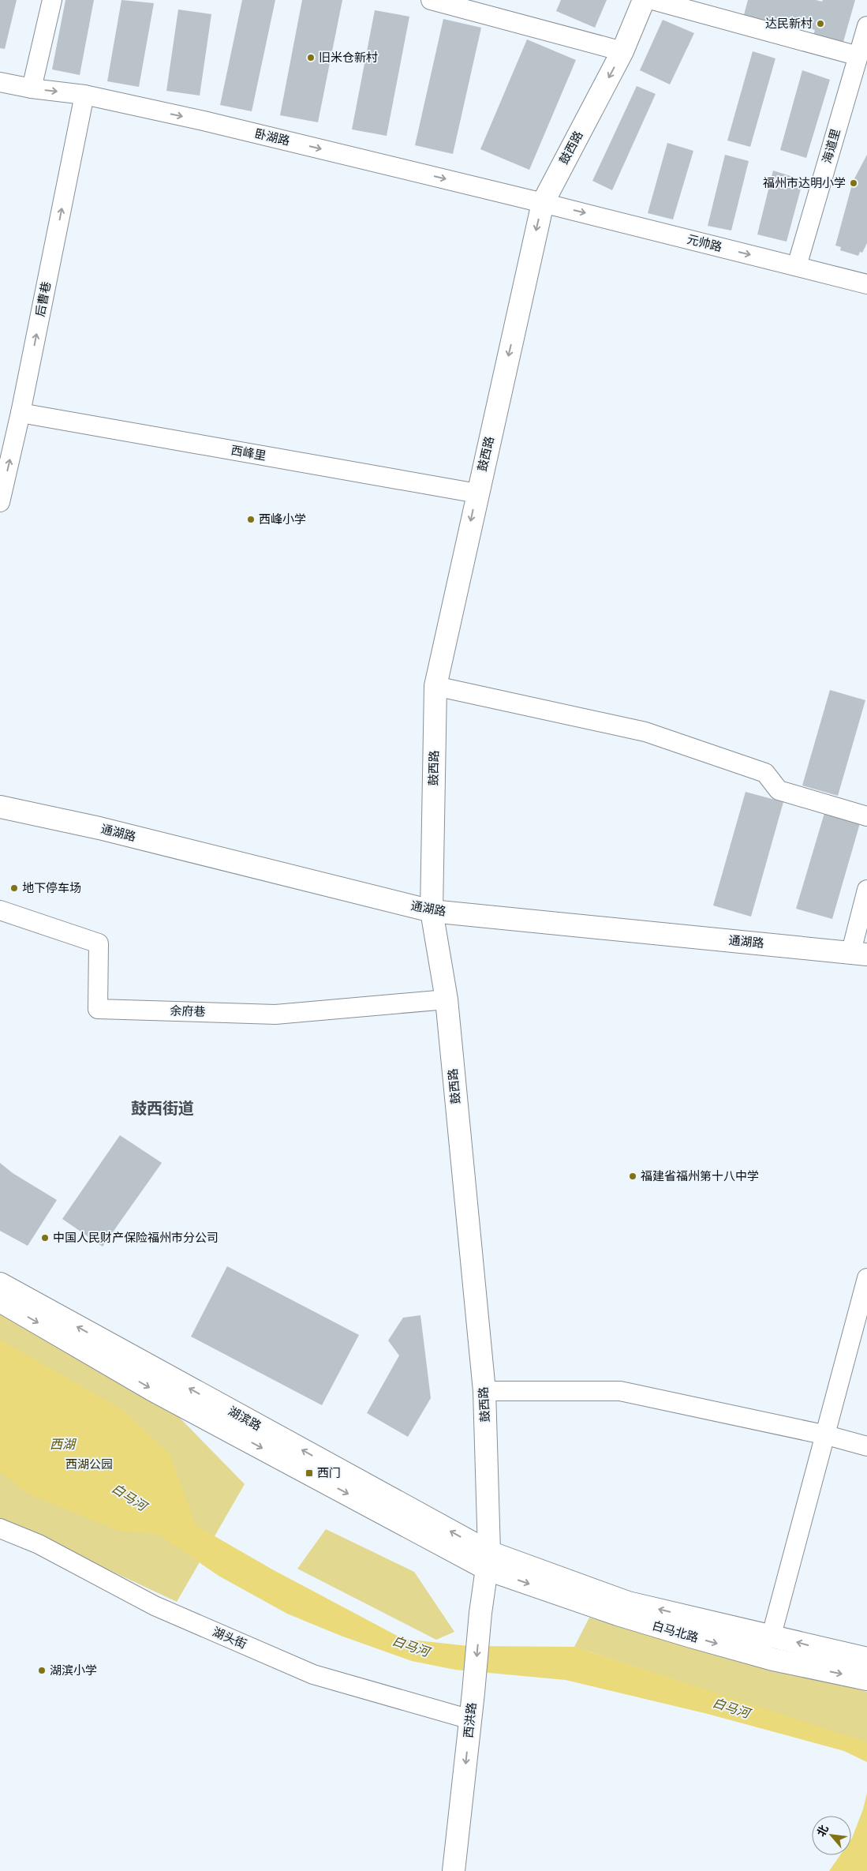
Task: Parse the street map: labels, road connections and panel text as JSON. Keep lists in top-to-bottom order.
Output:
{
  "streets": {
    "street": [
      "卧湖路",
      "海道里",
      "鼓西路",
      "元帅路",
      "后曹巷",
      "西峰里",
      "通湖路",
      "余府巷",
      "湖滨路",
      "白马北路",
      "湖头街",
      "西洪路"
    ]
  },
  "crossings": [
    ["卧湖路", "鼓西路"],
    ["卧湖路", "元帅路"],
    ["卧湖路", "后曹巷"],
    ["海道里", "元帅路"],
    ["鼓西路", "元帅路"],
    ["鼓西路", "西峰里"],
    ["鼓西路", "通湖路"],
    ["鼓西路", "余府巷"],
    ["鼓西路", "湖滨路"],
    ["鼓西路", "白马北路"],
    ["鼓西路", "西洪路"],
    ["后曹巷", "西峰里"],
    ["湖滨路", "白马北路"],
    ["湖滨路", "西洪路"],
    ["白马北路", "西洪路"],
    ["湖头街", "西洪路"]
  ],
  "one_way": [
    "卧湖路",
    "鼓西路",
    "元帅路",
    "后曹巷",
    "西洪路"
  ],
  "districts": ["鼓西街道"],
  "water": ["西湖", "白马河"],
  "parks": ["西湖公园"],
  "places": {
    "other": [
      "达民新村",
      "旧米仓新村",
      "福州市达明小学",
      "西峰小学",
      "地下停车场",
      "福建省福州第十八中学",
      "中国人民财产保险福州市分公司",
      "湖滨小学"
    ],
    "transit": ["西门"]
  },
  "north": "top left"
}
